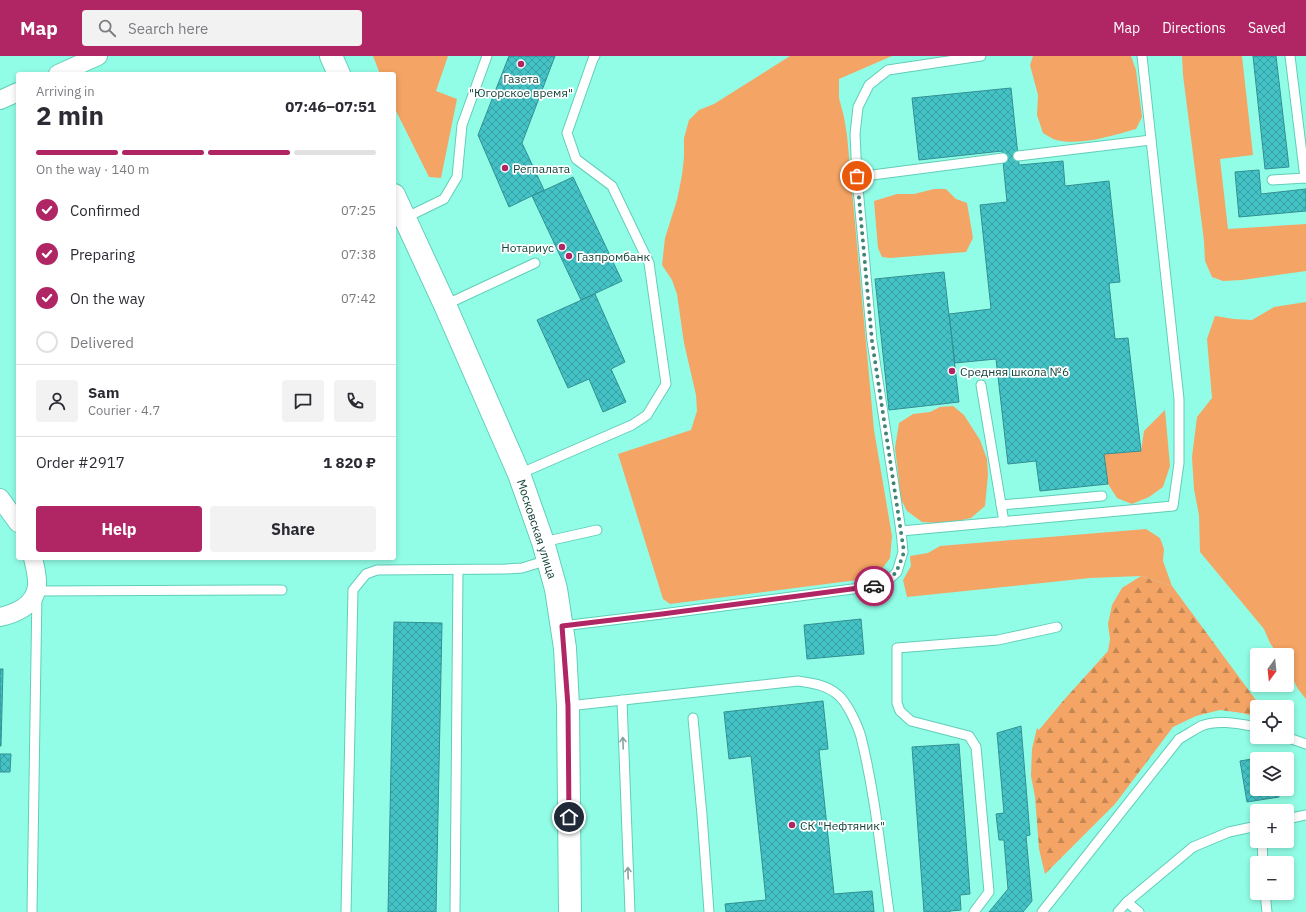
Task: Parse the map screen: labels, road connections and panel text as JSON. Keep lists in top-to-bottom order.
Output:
{
  "streets": {
    "main road": ["Московская улица"]
  },
  "places": [
    "Газета \"Югорское время\"",
    "Регпалата",
    "Нотариус",
    "Газпромбанк",
    "Средняя школа №6",
    "СК \"Нефтяник\""
  ],
  "north": "bottom",
  "page": {
    "header": "Map",
    "search": "Search here",
    "nav": ["Map", "Directions", "Saved"],
    "heading": ["2 min", "Arriving in", "07:46–07:51"],
    "panel": [
      "Sam",
      "Courier · 4.7",
      "Order #2917",
      "1 820 ₽"
    ],
    "bar": "On the way · 140 m",
    "list": [
      ["Confirmed", "07:25"],
      ["Preparing", "07:38"],
      ["On the way", "07:42"],
      "Delivered"
    ],
    "buttons": ["Help", "Share"],
    "map_buttons": ["+", "−"]
  }
}
